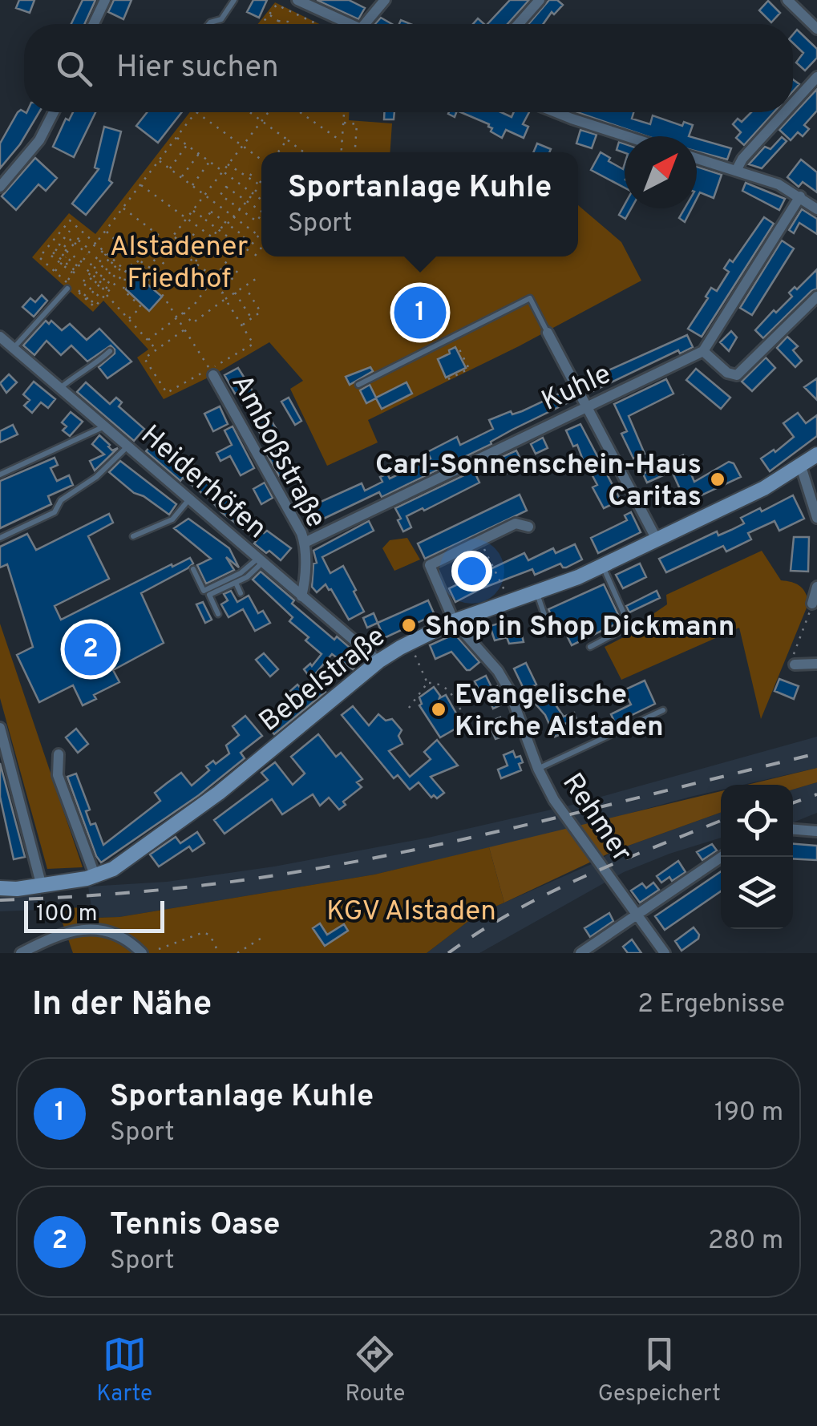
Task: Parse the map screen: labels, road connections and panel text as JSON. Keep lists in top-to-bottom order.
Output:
{
  "streets": {
    "street": [
      "Kuhle",
      "Amboßstraße",
      "Heiderhöfen",
      "Bebelstraße",
      "Rehmer"
    ]
  },
  "crossings": [
    ["Kuhle", "Amboßstraße"],
    ["Amboßstraße", "Heiderhöfen"],
    ["Heiderhöfen", "Bebelstraße"],
    ["Bebelstraße", "Rehmer"]
  ],
  "parks": ["Alstadener Friedhof", "KGV Alstaden"],
  "places": ["Carl-Sonnenschein-Haus Caritas", "Shop in Shop Dickmann", "Evangelische Kirche Alstaden"],
  "scale_bar": "100 m",
  "north": "top right",
  "page": {
    "search": "Hier suchen",
    "popup": ["Sportanlage Kuhle", "Sport"],
    "pins": ["1", "2"],
    "scale": "100 m",
    "heading": ["In der Nähe", "2 Ergebnisse"],
    "list": [
      {
        "mark": "1",
        "name": "Sportanlage Kuhle",
        "note": "Sport",
        "value": "190 m"
      },
      {
        "mark": "2",
        "name": "Tennis Oase",
        "note": "Sport",
        "value": "280 m"
      }
    ],
    "nav": ["Karte", "Route", "Gespeichert"]
  }
}
